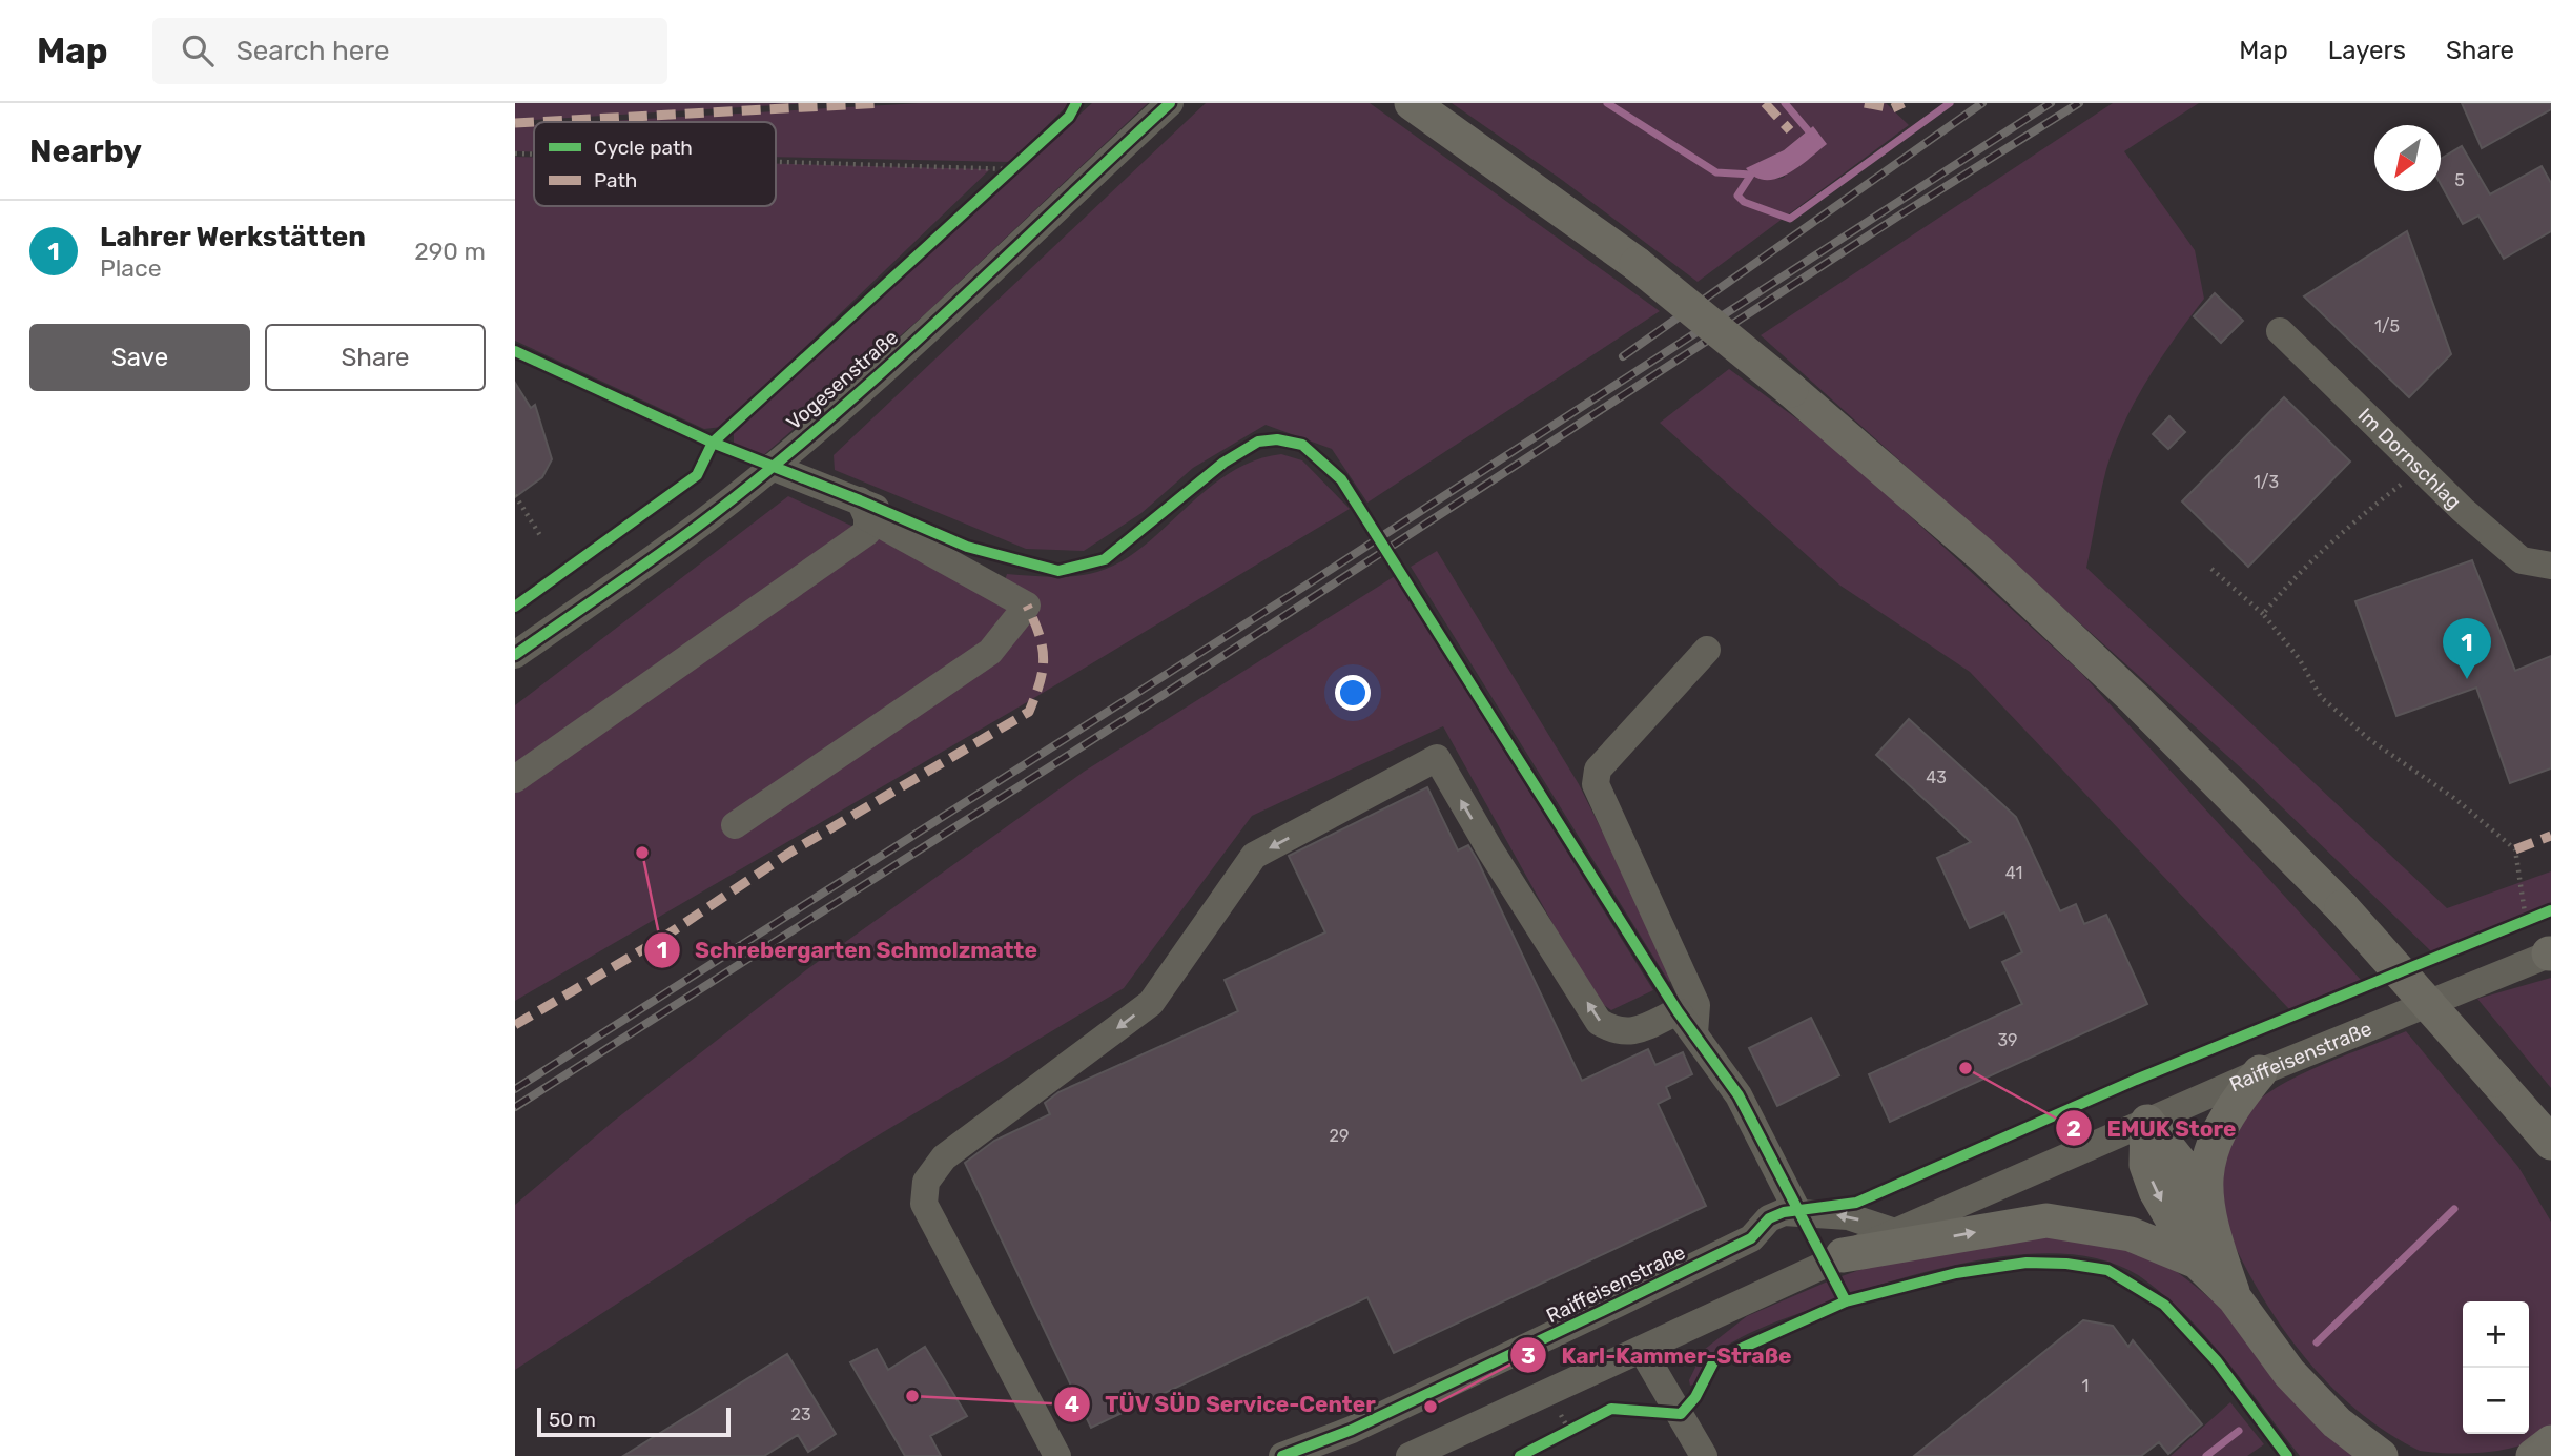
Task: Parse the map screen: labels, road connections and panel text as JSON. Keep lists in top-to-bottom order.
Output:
{
  "streets": {
    "street": ["Vogesenstraße", "Im Dornschlag", "Raiffeisenstraße"]
  },
  "places": [
    "Schrebergarten Schmolzmatte",
    "EMUK Store",
    "TÜV SÜD Service-Center",
    "Karl-Kammer-Straße"
  ],
  "house_numbers": [
    "5",
    "1/5",
    "1/3",
    "43",
    "41",
    "39",
    "29",
    "1",
    "23"
  ],
  "legend": ["Cycle path", "Path"],
  "scale_bar": "50 m",
  "north": "bottom left",
  "page": {
    "header": "Map",
    "search": "Search here",
    "nav": ["Map", "Layers", "Share"],
    "heading": "Nearby",
    "list": [
      {
        "mark": "1",
        "name": "Lahrer Werkstätten",
        "note": "Place",
        "value": "290 m"
      }
    ],
    "buttons": ["Save", "Share"],
    "pins": "1",
    "map_buttons": ["+", "−"],
    "scale": "50 m"
  }
}
